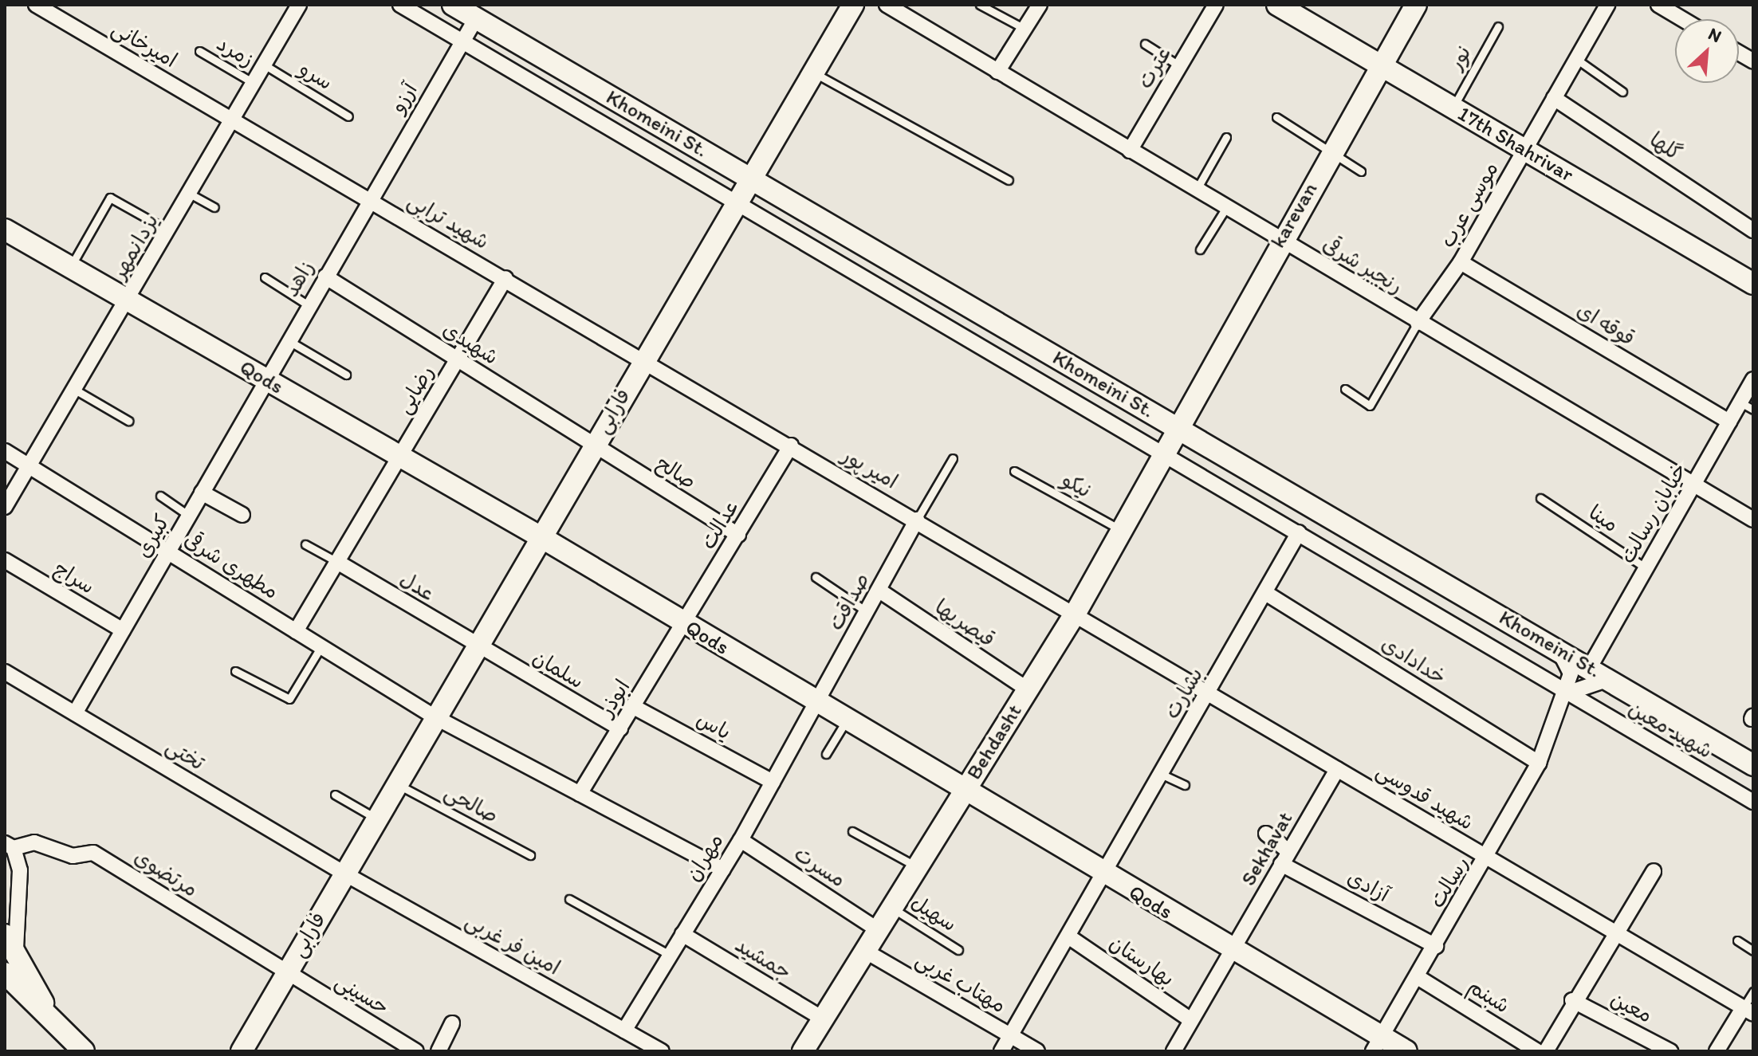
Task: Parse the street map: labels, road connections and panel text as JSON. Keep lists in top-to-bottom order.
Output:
{
  "streets": {
    "street": [
      "امیرخانی",
      "عترت",
      "آرزو",
      "Khomeini St.",
      "17th Shahrivar",
      "گلها",
      "موسی عرب",
      "karevan",
      "شهید ترابی",
      "یزدانمهر",
      "رنجبر شرقی",
      "زاهد",
      "قوقه ای",
      "شهیدی",
      "Qods",
      "رضایی",
      "فارابی",
      "امیر پور",
      "صالح",
      "خیابان رسالت",
      "عدالت",
      "کبیری",
      "مطهری شرقی",
      "سراج",
      "عدل",
      "صداقت",
      "قیصریها",
      "خدادادی",
      "سلمان",
      "بشارت",
      "ابوذر",
      "یاس",
      "شهید معین",
      "Behdasht",
      "تختی",
      "شهید قدوسی",
      "Sekhavat",
      "مهران",
      "مسرت",
      "مرتضوی",
      "رسالت",
      "آزادی",
      "امین فر غربی",
      "جمشید",
      "بهارستان",
      "مهتاب غربی",
      "حسینی",
      "شبنم",
      "معین"
    ],
    "lane": [
      "زمرد",
      "نور",
      "سرو",
      "نیکو",
      "مینا",
      "صالحی",
      "سهیل"
    ]
  },
  "crossings": [
    ["امیرخانی", "شهید ترابی"],
    ["امیرخانی", "یزدانمهر"],
    ["زمرد", "یزدانمهر"],
    ["نور", "17th Shahrivar"],
    ["عترت", "رنجبر شرقی"],
    ["سرو", "یزدانمهر"],
    ["آرزو", "Khomeini St."],
    ["آرزو", "شهید ترابی"],
    ["آرزو", "زاهد"],
    ["آرزو", "شهید معین"],
    ["Khomeini St.", "karevan"],
    ["Khomeini St.", "فارابی"],
    ["Khomeini St.", "خیابان رسالت"],
    ["Khomeini St.", "Behdasht"],
    ["Khomeini St.", "رسالت"],
    ["17th Shahrivar", "موسی عرب"],
    ["17th Shahrivar", "karevan"],
    ["گلها", "موسی عرب"],
    ["موسی عرب", "رنجبر شرقی"],
    ["موسی عرب", "قوقه ای"],
    ["karevan", "رنجبر شرقی"],
    ["karevan", "Behdasht"],
    ["شهید ترابی", "یزدانمهر"],
    ["شهید ترابی", "زاهد"],
    ["شهید ترابی", "رضایی"],
    ["شهید ترابی", "فارابی"],
    ["شهید ترابی", "امیر پور"],
    ["یزدانمهر", "Qods"],
    ["یزدانمهر", "مطهری شرقی"],
    ["رنجبر شرقی", "خیابان رسالت"],
    ["زاهد", "شهیدی"],
    ["زاهد", "Qods"],
    ["زاهد", "کبیری"],
    ["قوقه ای", "خیابان رسالت"],
    ["شهیدی", "رضایی"],
    ["شهیدی", "فارابی"],
    ["شهیدی", "صالح"],
    ["Qods", "رضایی"],
    ["Qods", "فارابی"],
    ["Qods", "عدالت"],
    ["Qods", "کبیری"],
    ["Qods", "صداقت"],
    ["Qods", "بشارت"],
    ["Qods", "ابوذر"],
    ["Qods", "Behdasht"],
    ["Qods", "Sekhavat"],
    ["Qods", "مهران"],
    ["Qods", "رسالت"],
    ["فارابی", "امیر پور"],
    ["فارابی", "صالح"],
    ["فارابی", "مطهری شرقی"],
    ["فارابی", "عدل"],
    ["فارابی", "سلمان"],
    ["فارابی", "شهید معین"],
    ["فارابی", "تختی"],
    ["فارابی", "صالحی"],
    ["فارابی", "مرتضوی"],
    ["فارابی", "امین فر غربی"],
    ["فارابی", "حسینی"],
    ["امیر پور", "عدالت"],
    ["امیر پور", "صداقت"],
    ["امیر پور", "Behdasht"],
    ["امیر پور", "شهید قدوسی"],
    ["صالح", "عدالت"],
    ["نیکو", "Behdasht"],
    ["خیابان رسالت", "مینا"],
    ["عدالت", "ابوذر"],
    ["کبیری", "مطهری شرقی"],
    ["کبیری", "سراج"],
    ["کبیری", "تختی"],
    ["عدل", "سلمان"],
    ["صداقت", "قیصریها"],
    ["صداقت", "مهران"],
    ["قیصریها", "Behdasht"],
    ["خدادادی", "بشارت"],
    ["خدادادی", "رسالت"],
    ["سلمان", "ابوذر"],
    ["بشارت", "شهید معین"],
    ["بشارت", "شهید قدوسی"],
    ["ابوذر", "یاس"],
    ["یاس", "مهران"],
    ["شهید معین", "Behdasht"],
    ["شهید معین", "رسالت"],
    ["Behdasht", "شهید قدوسی"],
    ["Behdasht", "مسرت"],
    ["Behdasht", "سهیل"],
    ["Behdasht", "جمشید"],
    ["Behdasht", "مهتاب غربی"],
    ["تختی", "امین فر غربی"],
    ["شهید قدوسی", "Sekhavat"],
    ["شهید قدوسی", "رسالت"],
    ["Sekhavat", "آزادی"],
    ["Sekhavat", "بهارستان"],
    ["مهران", "مسرت"],
    ["مهران", "امین فر غربی"],
    ["مهران", "جمشید"],
    ["مرتضوی", "حسینی"],
    ["رسالت", "آزادی"],
    ["رسالت", "شبنم"]
  ],
  "north": "top right"
}
